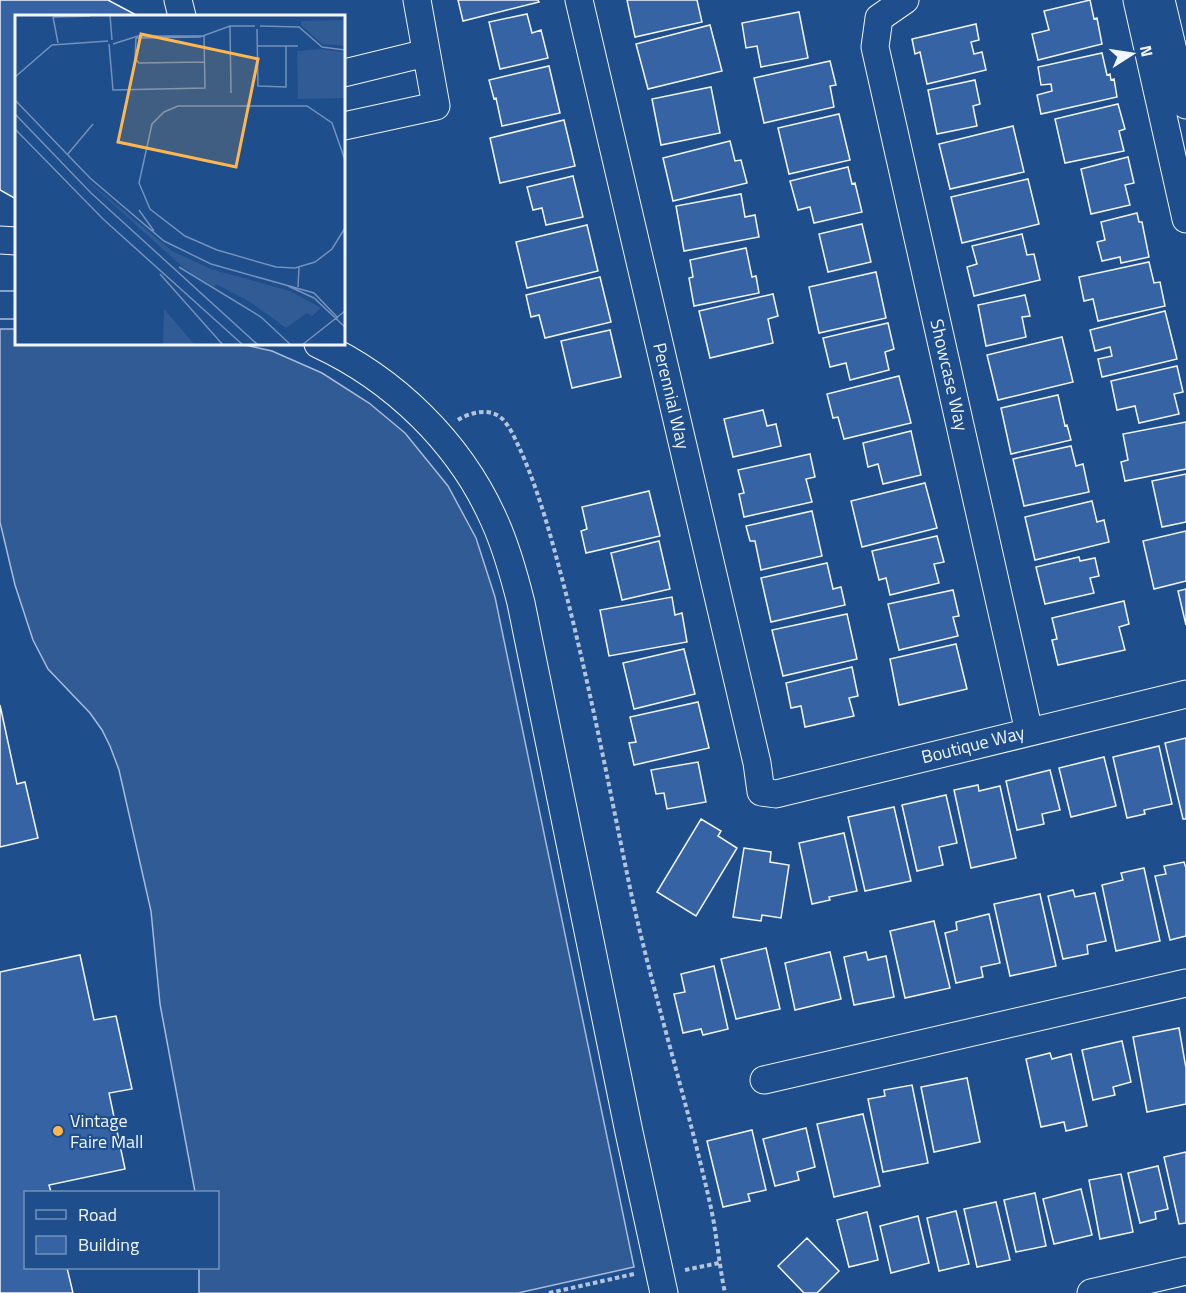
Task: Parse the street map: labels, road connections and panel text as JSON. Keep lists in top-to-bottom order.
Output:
{
  "streets": {
    "street": ["Showcase Way", "Perennial Way", "Boutique Way"]
  },
  "crossings": [
    ["Showcase Way", "Boutique Way"],
    ["Perennial Way", "Boutique Way"]
  ],
  "places": ["Vintage Faire Mall"],
  "legend": ["Road", "Building"],
  "north": "right"
}
